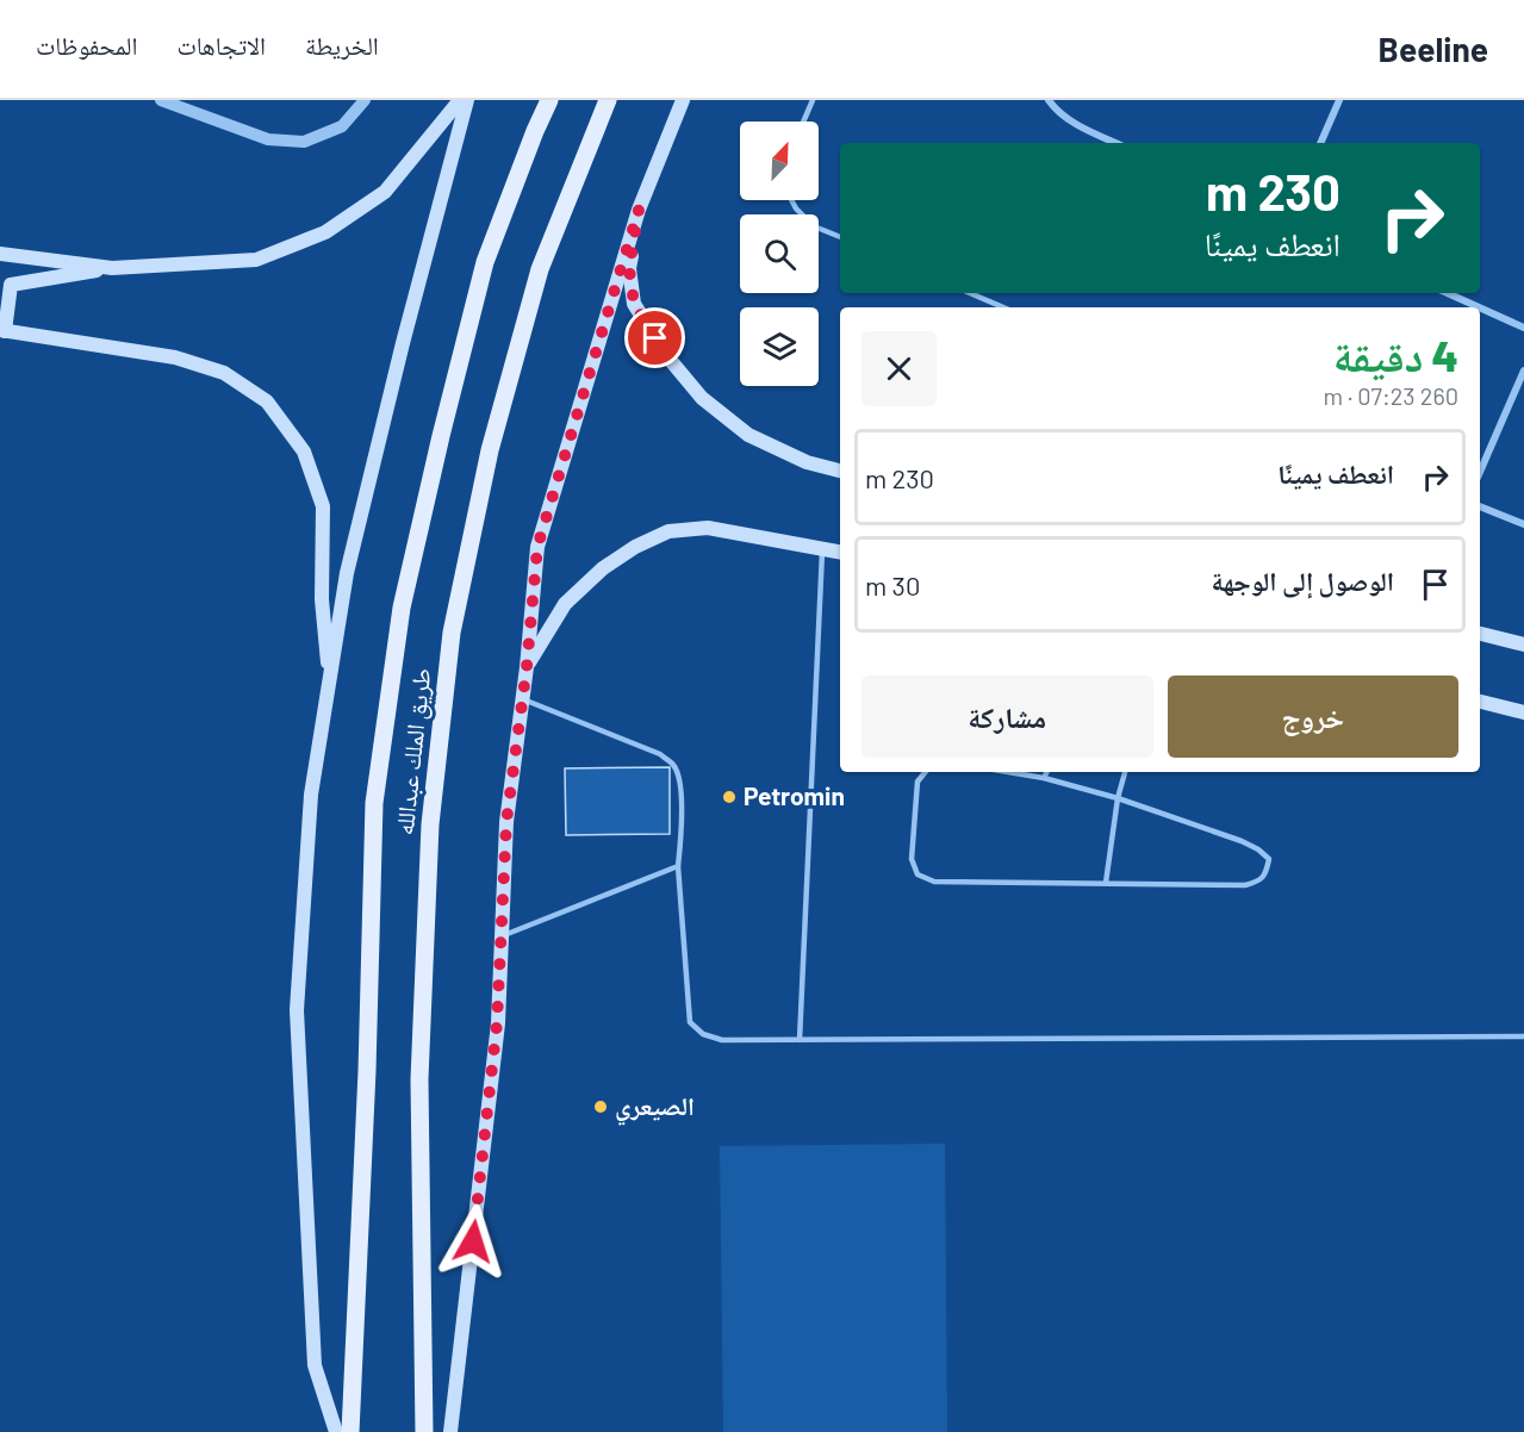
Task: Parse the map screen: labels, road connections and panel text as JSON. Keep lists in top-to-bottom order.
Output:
{
  "streets": {
    "main road": ["طريق الملك عبدالله"]
  },
  "places": ["Petromin", "الصيعري"],
  "north": "top right",
  "page": {
    "header": "Beeline",
    "nav": ["الخريطة", "الاتجاهات", "المحفوظات"],
    "turn": ["230 m", "انعطف يمينًا"],
    "heading": ["4 دقيقة", "260 m · 07:23"],
    "list": [
      {
        "name": "انعطف يمينًا",
        "value": "230 m"
      },
      {
        "name": "الوصول إلى الوجهة",
        "value": "30 m"
      }
    ],
    "buttons": ["خروج", "مشاركة"]
  }
}
